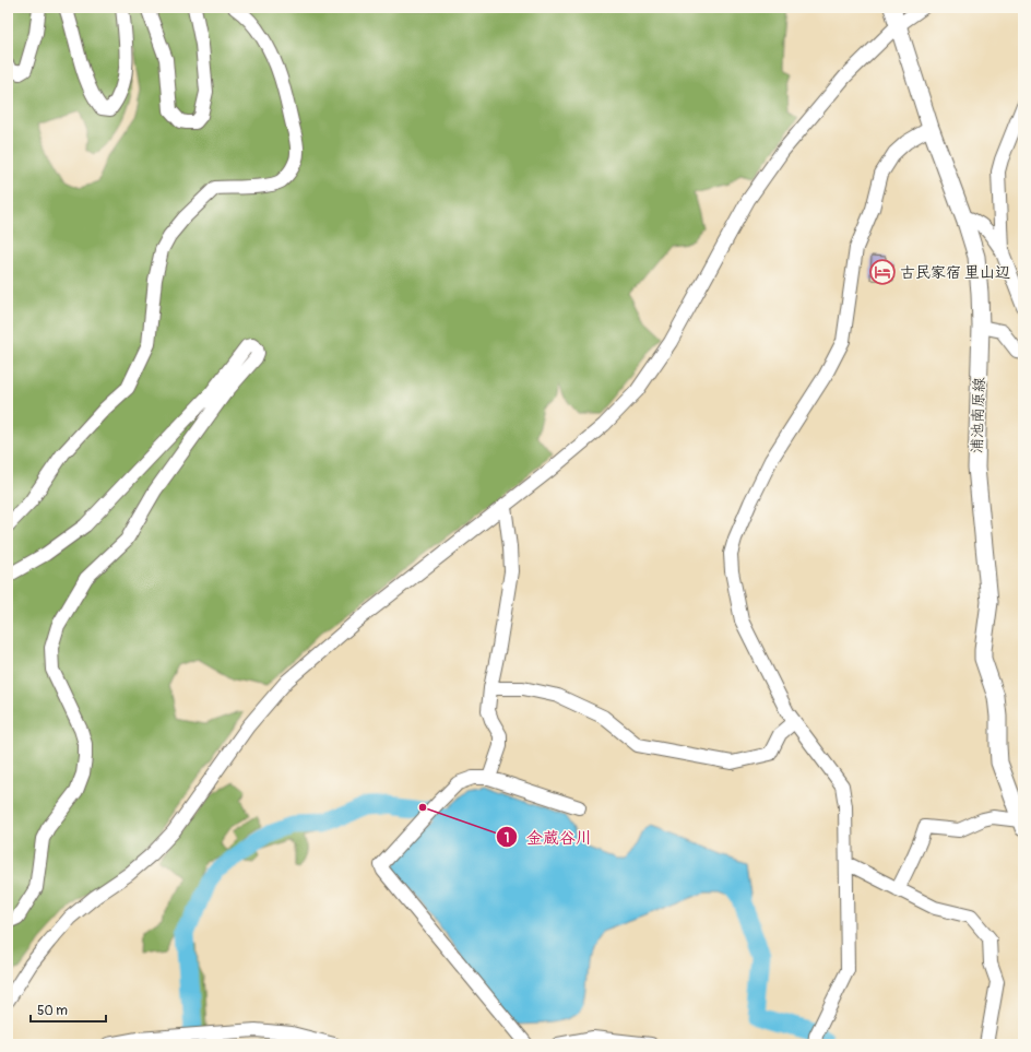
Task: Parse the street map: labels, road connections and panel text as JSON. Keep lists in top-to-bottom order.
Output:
{
  "streets": {
    "main road": ["浦池南原線"]
  },
  "places": {
    "hotel": ["古民家宿 里山辺"],
    "other": ["金蔵谷川"]
  },
  "scale_bar": "50 m"
}
